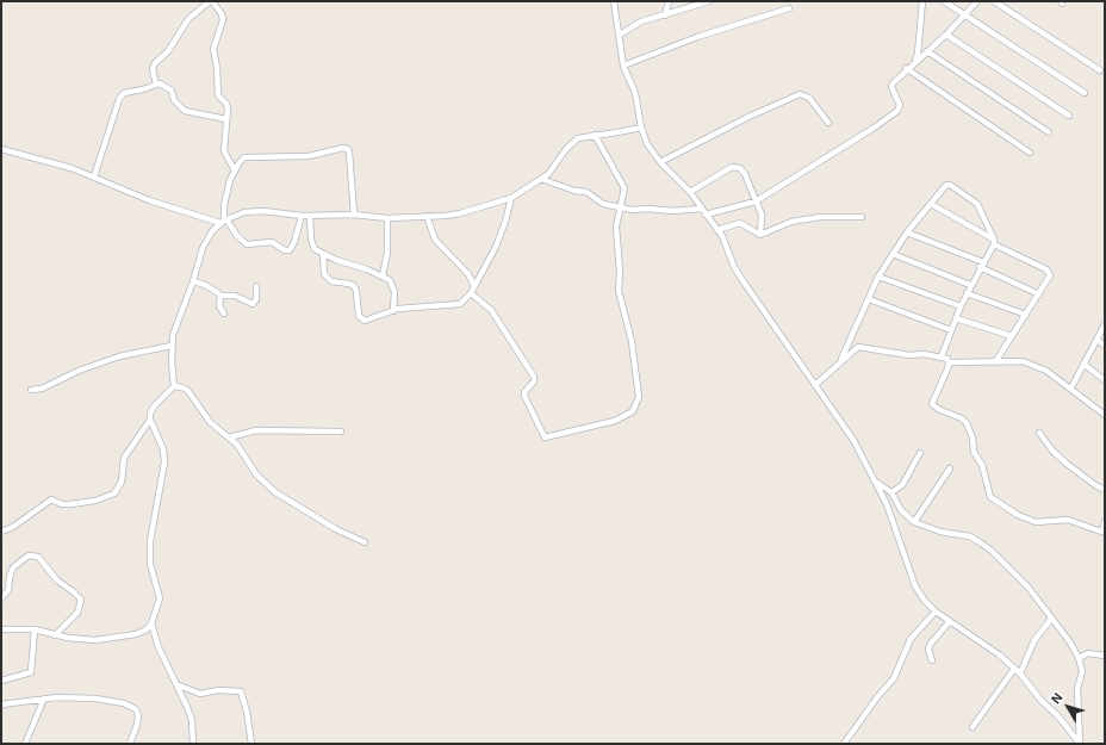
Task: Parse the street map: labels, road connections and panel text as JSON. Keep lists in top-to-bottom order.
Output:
{
  "north": "top left"
}
